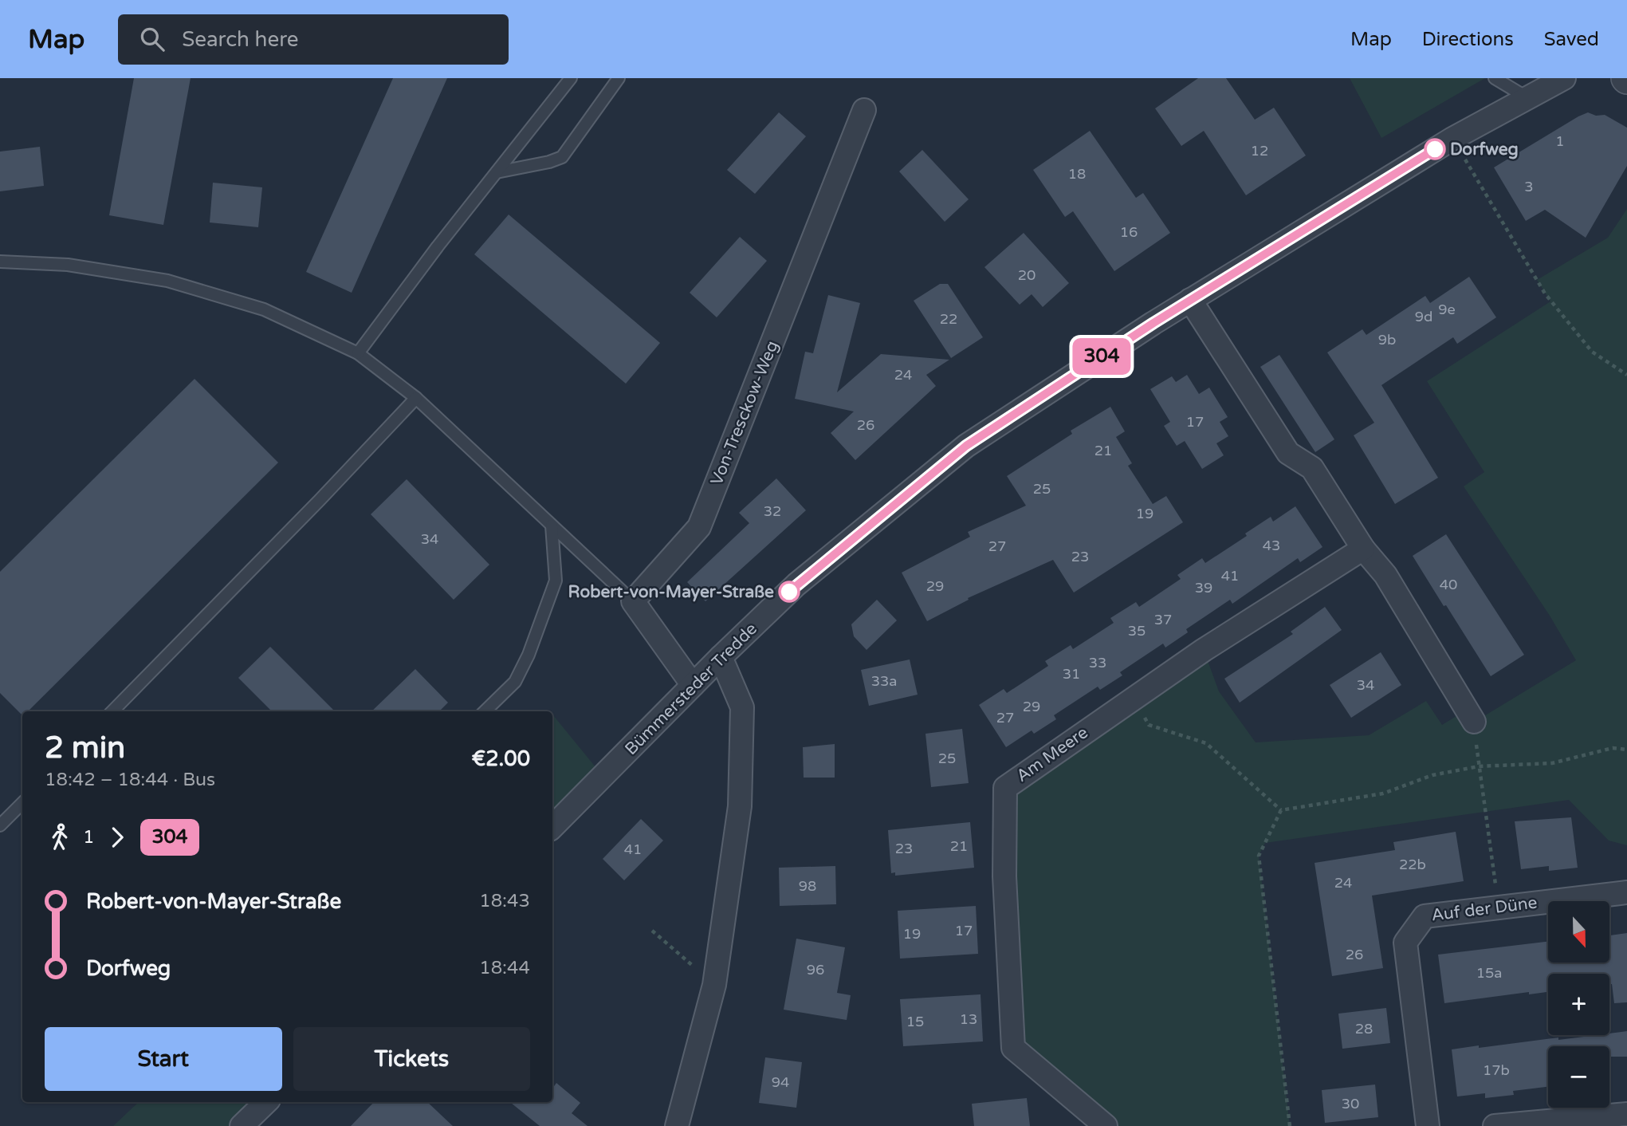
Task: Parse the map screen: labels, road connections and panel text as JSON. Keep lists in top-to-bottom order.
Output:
{
  "streets": {
    "street": [
      "Von-Tresckow-Weg",
      "Bümmersteder Tredde",
      "Am Meere",
      "Auf der Düne"
    ]
  },
  "places": ["Dorfweg", "Robert-von-Mayer-Straße"],
  "lines": ["bus line 304"],
  "house_numbers": [
    "1",
    "12",
    "18",
    "3",
    "16",
    "20",
    "9e",
    "9d",
    "22",
    "9b",
    "24",
    "17",
    "26",
    "21",
    "25",
    "32",
    "19",
    "34",
    "43",
    "27",
    "23",
    "41",
    "40",
    "29",
    "39",
    "37",
    "35",
    "33",
    "31",
    "33a",
    "34",
    "29",
    "27",
    "25",
    "21",
    "23",
    "41",
    "22b",
    "24",
    "98",
    "17",
    "19",
    "26",
    "96",
    "15a",
    "13",
    "15",
    "28",
    "17b",
    "94",
    "30"
  ],
  "north": "bottom",
  "page": {
    "header": "Map",
    "search": "Search here",
    "nav": ["Map", "Directions", "Saved"],
    "on_map": "304",
    "heading": ["2 min", "18:42 – 18:44 · Bus", "€2.00"],
    "legs": ["1", "304"],
    "list": [
      {
        "name": "Robert-von-Mayer-Straße",
        "value": "18:43"
      },
      {
        "name": "Dorfweg",
        "value": "18:44"
      }
    ],
    "map_buttons": ["+", "−"],
    "buttons": ["Start", "Tickets"]
  }
}
